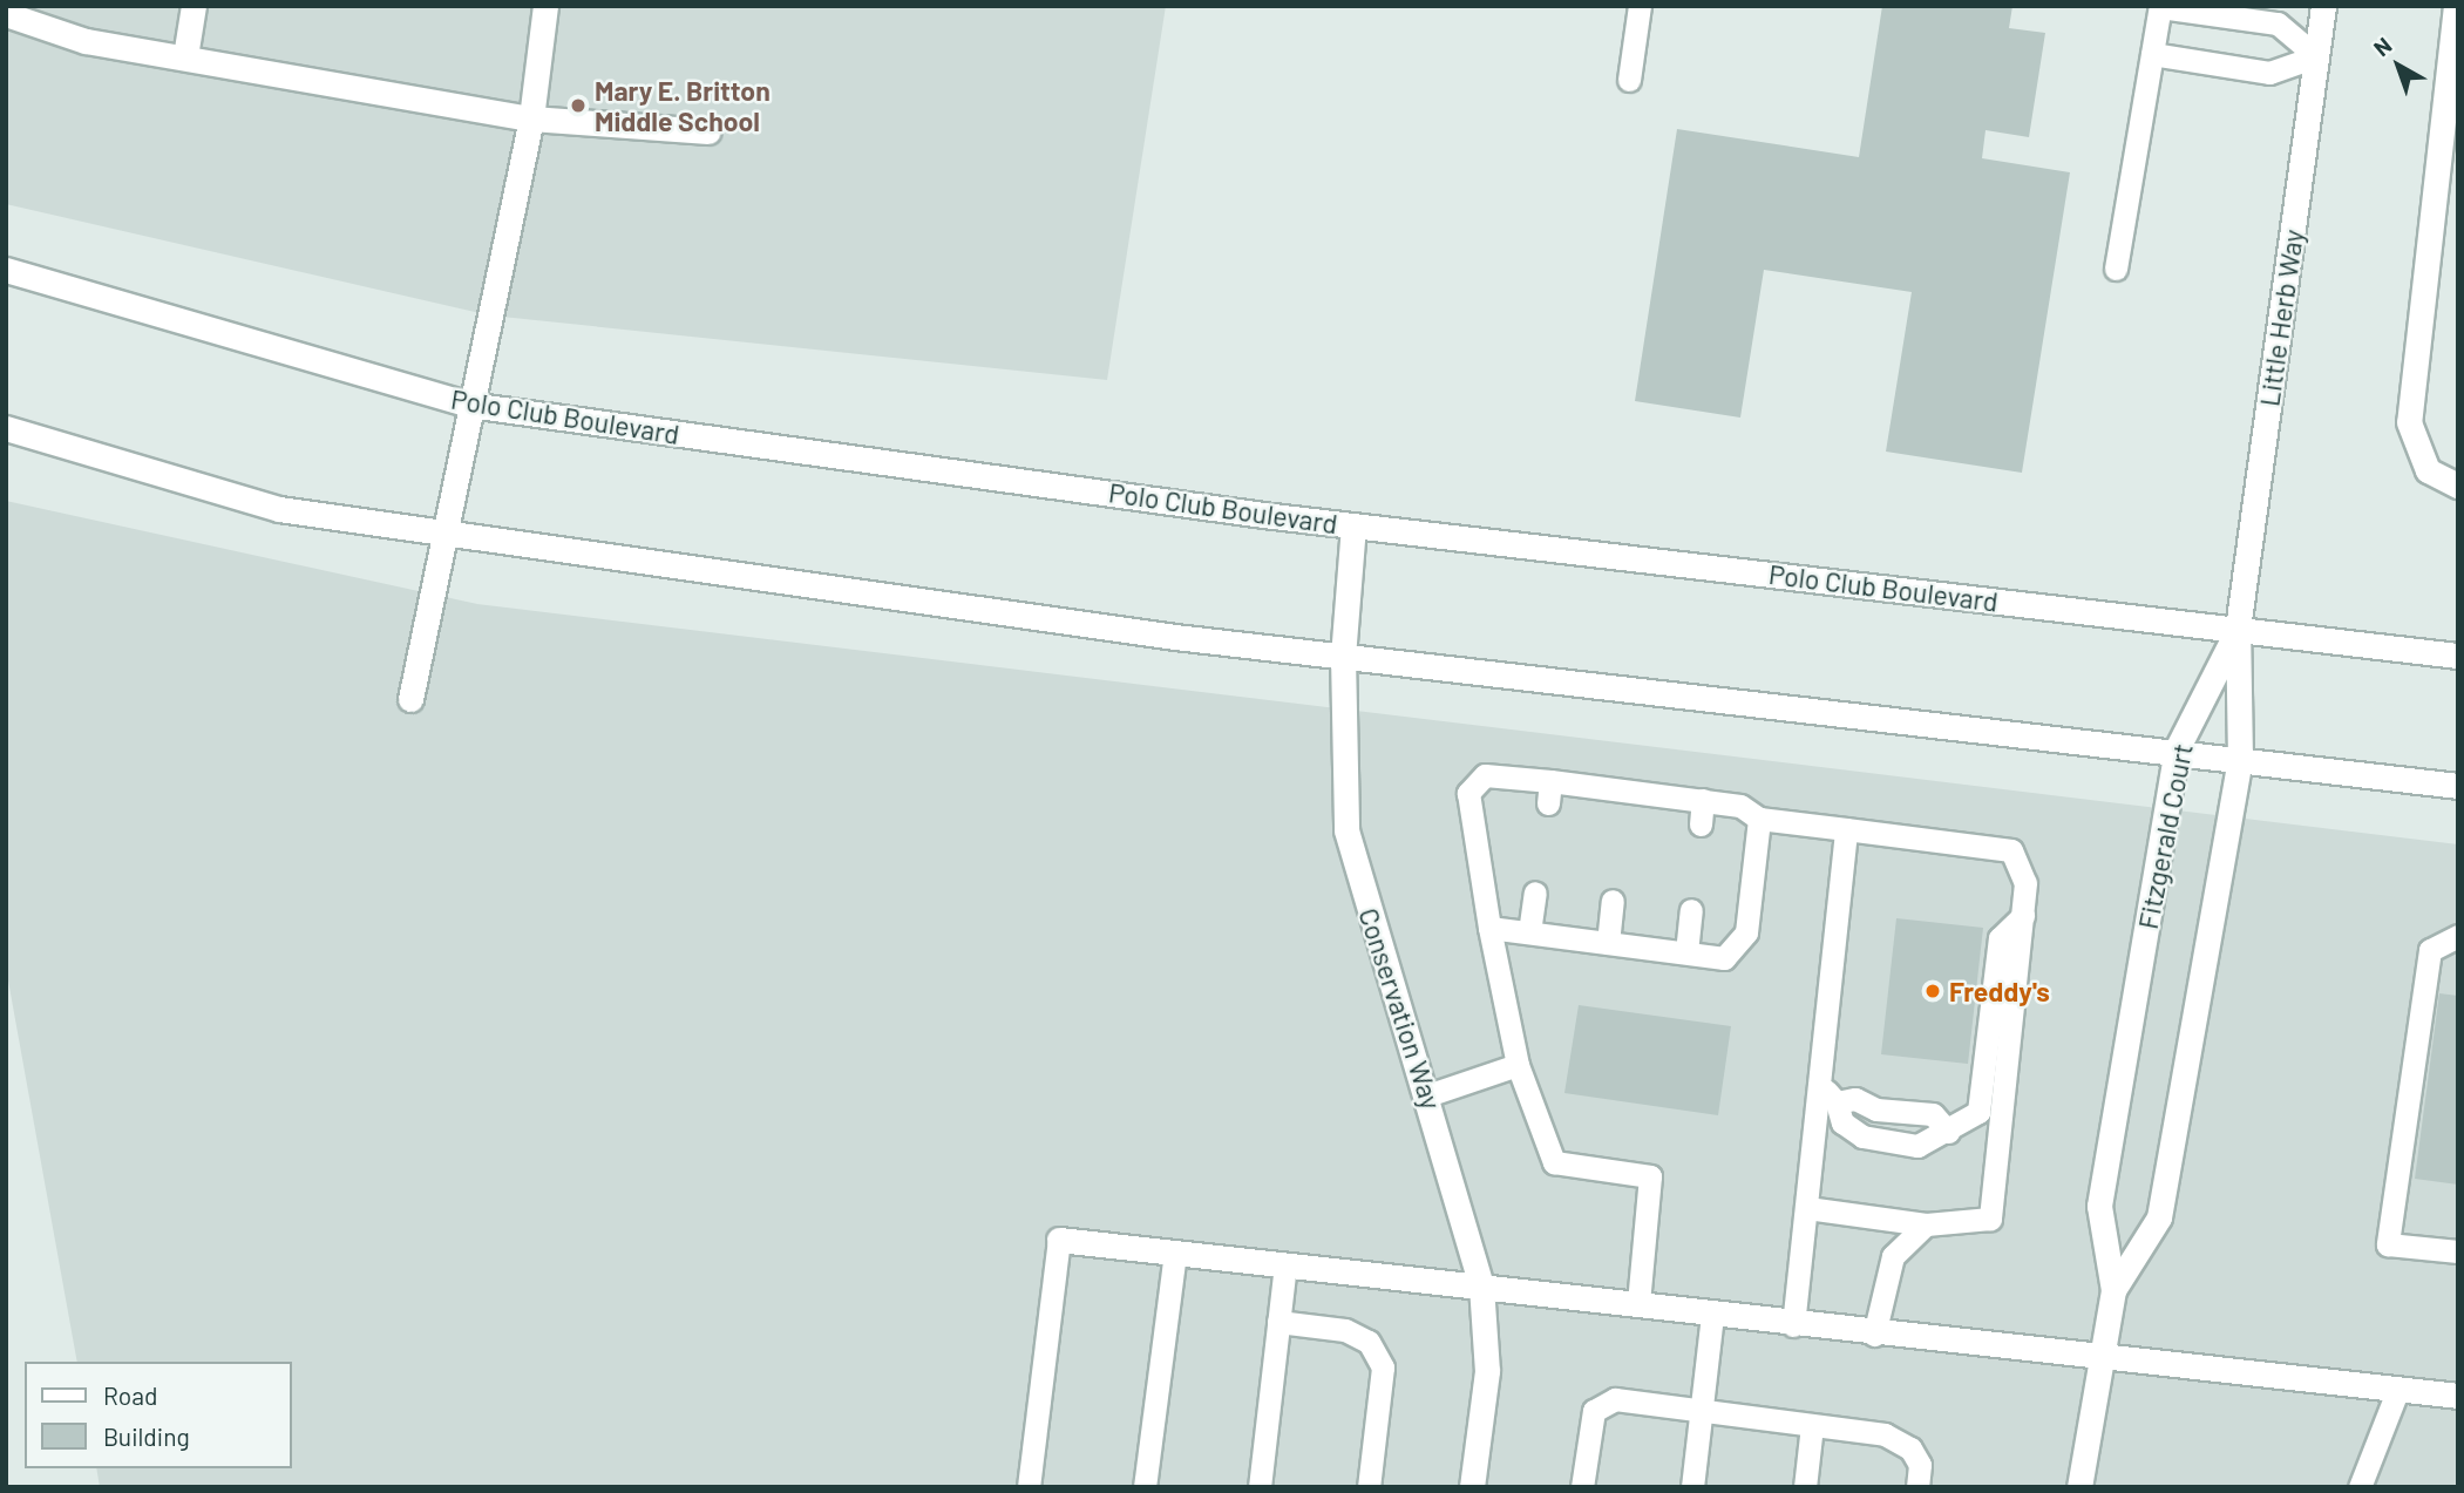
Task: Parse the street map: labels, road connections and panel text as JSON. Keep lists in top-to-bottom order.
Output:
{
  "streets": {
    "street": [
      "Little Herb Way",
      "Polo Club Boulevard",
      "Fitzgerald Court",
      "Conservation Way"
    ]
  },
  "crossings": [
    ["Little Herb Way", "Polo Club Boulevard"],
    ["Little Herb Way", "Fitzgerald Court"],
    ["Polo Club Boulevard", "Fitzgerald Court"],
    ["Polo Club Boulevard", "Conservation Way"]
  ],
  "places": ["Mary E. Britton Middle School", "Freddy's"],
  "legend": ["Road", "Building"],
  "north": "top left"
}
